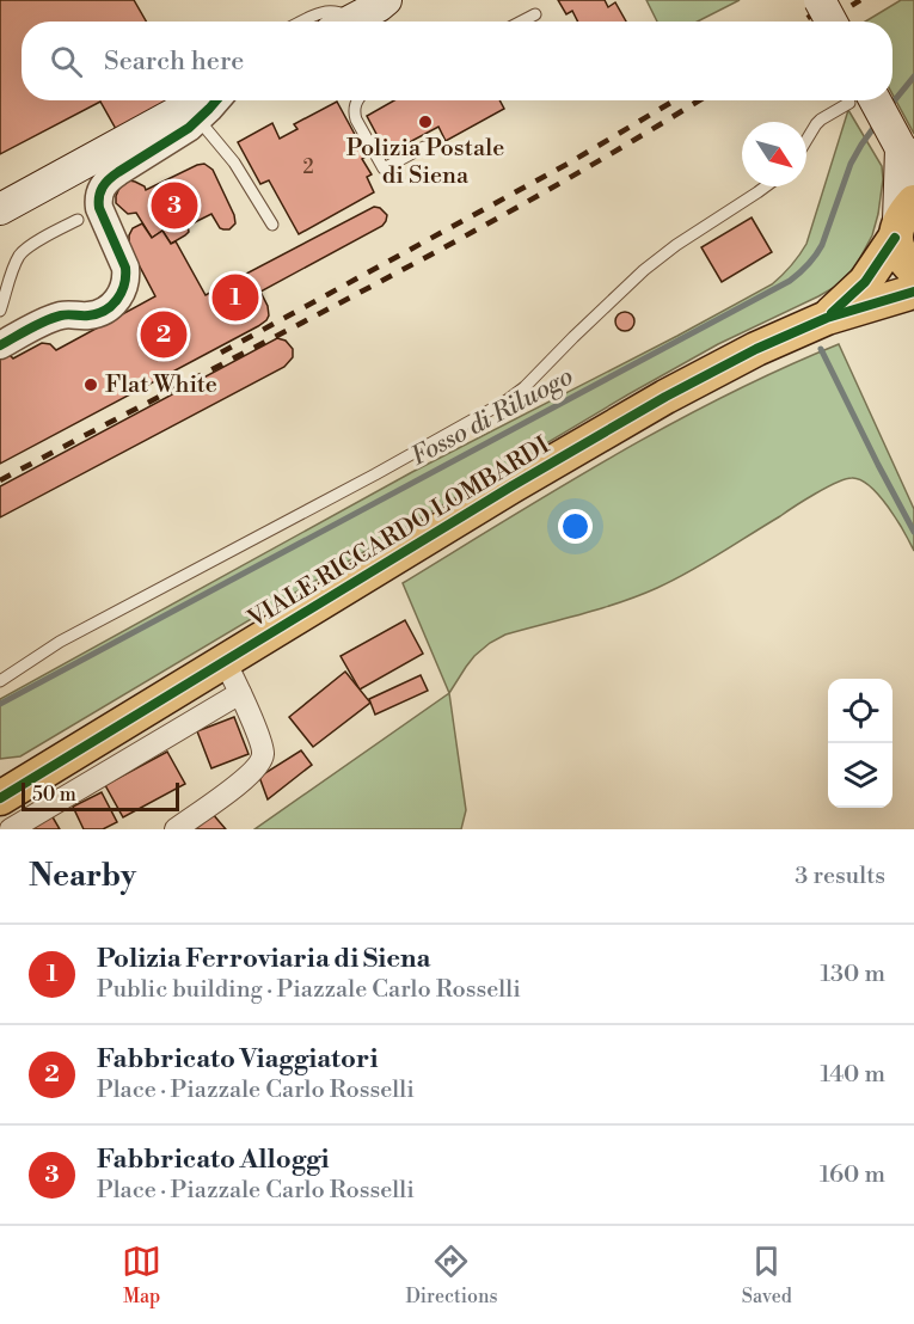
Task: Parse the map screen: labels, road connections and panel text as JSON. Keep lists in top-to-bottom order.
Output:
{
  "streets": {
    "main road": ["VIALE RICCARDO LOMBARDI"]
  },
  "water": ["Fosso di Riluogo"],
  "places": ["Polizia Postale di Siena", "Flat White"],
  "house_numbers": ["2"],
  "scale_bar": "50 m",
  "north": "bottom right",
  "page": {
    "search": "Search here",
    "pins": ["3", "1", "2"],
    "scale": "50 m",
    "heading": ["Nearby", "3 results"],
    "list": [
      {
        "mark": "1",
        "name": "Polizia Ferroviaria di Siena",
        "note": "Public building · Piazzale Carlo Rosselli",
        "value": "130 m"
      },
      {
        "mark": "2",
        "name": "Fabbricato Viaggiatori",
        "note": "Place · Piazzale Carlo Rosselli",
        "value": "140 m"
      },
      {
        "mark": "3",
        "name": "Fabbricato Alloggi",
        "note": "Place · Piazzale Carlo Rosselli",
        "value": "160 m"
      }
    ],
    "nav": ["Map", "Directions", "Saved"]
  }
}
